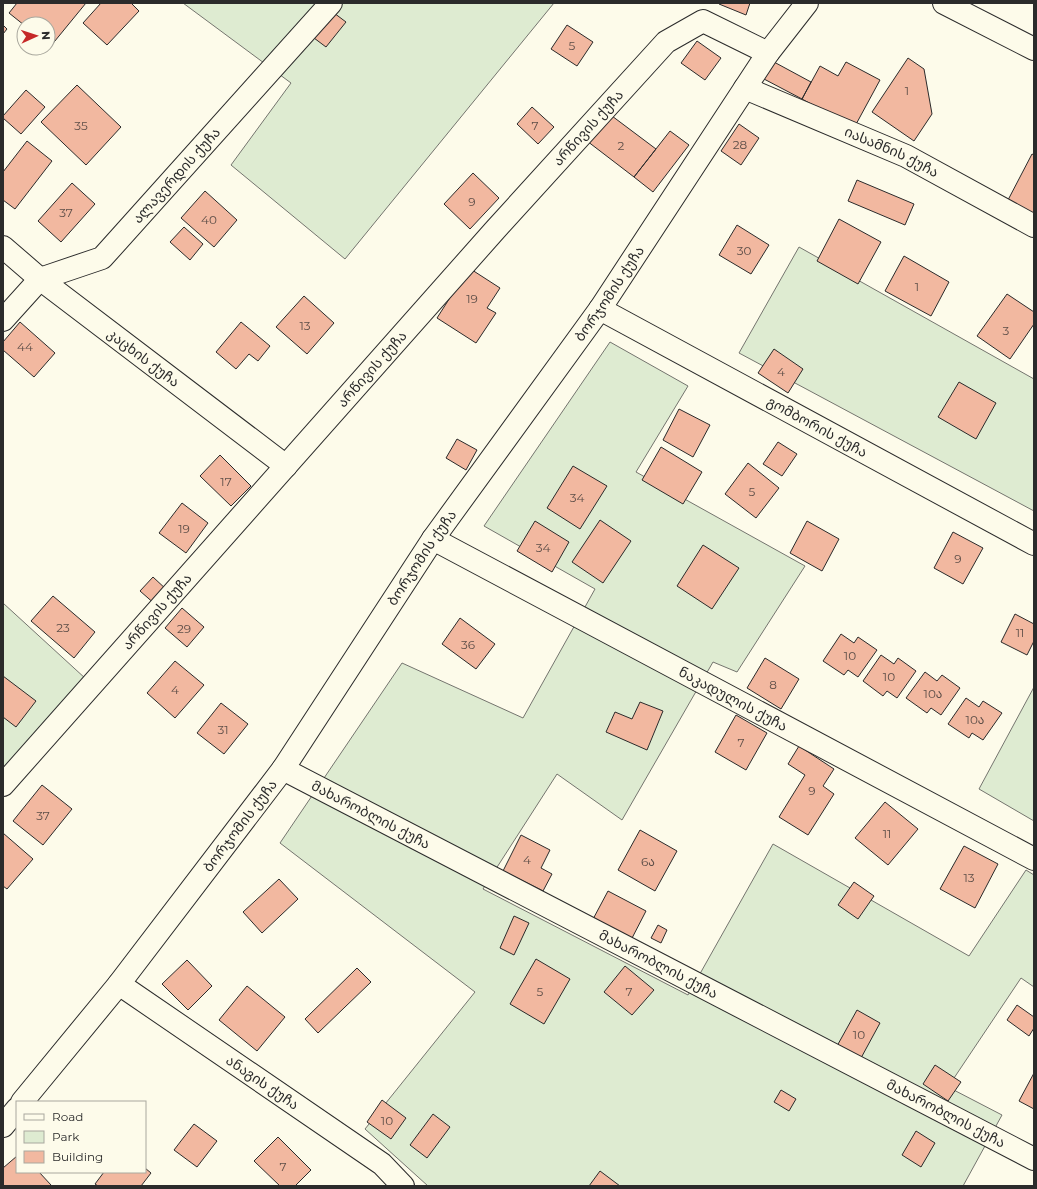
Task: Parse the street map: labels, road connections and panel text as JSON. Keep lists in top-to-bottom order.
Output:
{
  "streets": {
    "street": [
      "არწივის ქუჩა",
      "იასამნის ქუჩა",
      "ალავერდის ქუჩა",
      "ბორჯომის ქუჩა",
      "კაცხის ქუჩა",
      "გომბორის ქუჩა",
      "ნაკადულის ქუჩა",
      "მახარობლის ქუჩა",
      "ანაგის ქუჩა"
    ]
  },
  "crossings": [
    ["არწივის ქუჩა", "ბორჯომის ქუჩა"],
    ["არწივის ქუჩა", "კაცხის ქუჩა"],
    ["იასამნის ქუჩა", "ბორჯომის ქუჩა"],
    ["ალავერდის ქუჩა", "კაცხის ქუჩა"],
    ["ბორჯომის ქუჩა", "გომბორის ქუჩა"],
    ["ბორჯომის ქუჩა", "ნაკადულის ქუჩა"],
    ["ბორჯომის ქუჩა", "მახარობლის ქუჩა"],
    ["ბორჯომის ქუჩა", "ანაგის ქუჩა"]
  ],
  "house_numbers": [
    "5",
    "1",
    "35",
    "7",
    "28",
    "2",
    "9",
    "37",
    "40",
    "30",
    "1",
    "19",
    "13",
    "3",
    "44",
    "4",
    "17",
    "5",
    "34",
    "19",
    "34",
    "9",
    "23",
    "29",
    "11",
    "36",
    "10",
    "10",
    "8",
    "4",
    "10ა",
    "10ა",
    "31",
    "7",
    "9",
    "37",
    "11",
    "4",
    "6ა",
    "13",
    "5",
    "7",
    "10",
    "10",
    "7"
  ],
  "legend": ["Road", "Park", "Building"],
  "north": "right"
}
